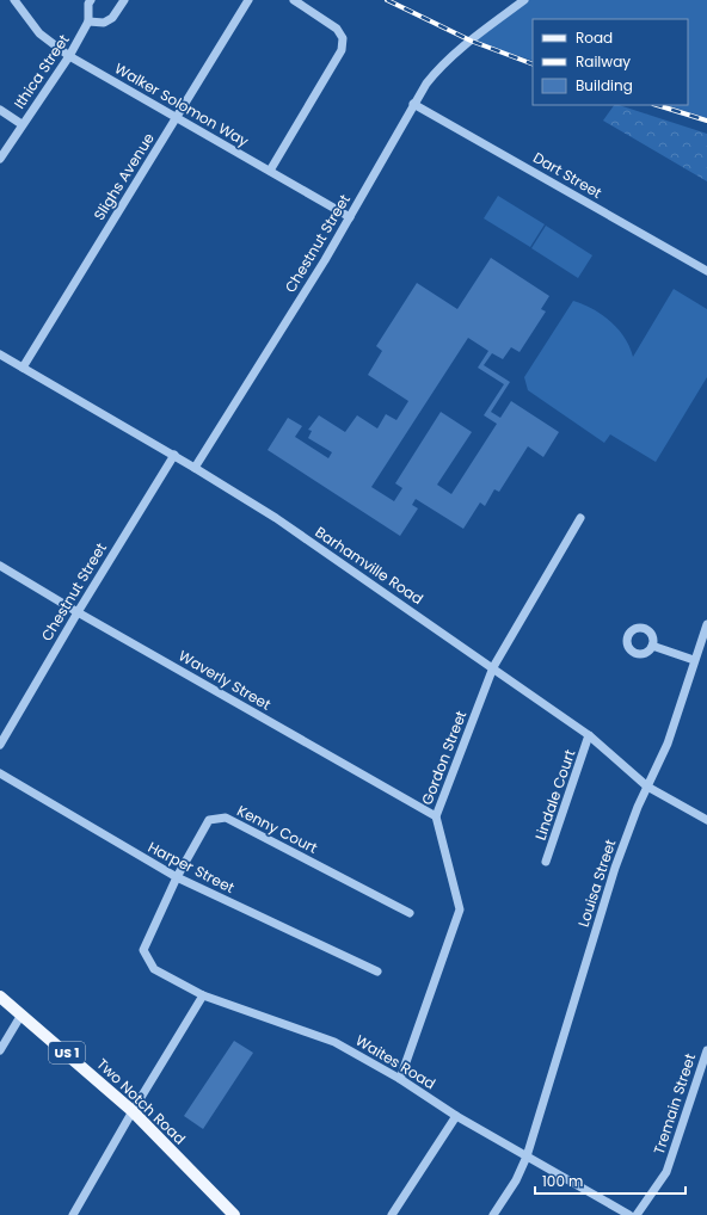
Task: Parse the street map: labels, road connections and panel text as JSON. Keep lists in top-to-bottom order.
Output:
{
  "streets": {
    "main road": ["US 1", "Two Notch Road"],
    "street": [
      "Ithica Street",
      "Walker Solomon Way",
      "Dart Street",
      "Slighs Avenue",
      "Chestnut Street",
      "Barhamville Road",
      "Waverly Street",
      "Gordon Street",
      "Lindale Court",
      "Kenny Court",
      "Harper Street",
      "Louisa Street",
      "Waites Road",
      "Tremain Street"
    ]
  },
  "crossings": [
    ["Ithica Street", "Walker Solomon Way"],
    ["Walker Solomon Way", "Slighs Avenue"],
    ["Walker Solomon Way", "Chestnut Street"],
    ["Dart Street", "Chestnut Street"],
    ["Slighs Avenue", "Barhamville Road"],
    ["Chestnut Street", "Barhamville Road"],
    ["Chestnut Street", "Waverly Street"],
    ["Barhamville Road", "Gordon Street"],
    ["Barhamville Road", "Lindale Court"],
    ["Barhamville Road", "Louisa Street"],
    ["Waverly Street", "Gordon Street"],
    ["Gordon Street", "Waites Road"],
    ["Kenny Court", "Harper Street"],
    ["Kenny Court", "Waites Road"],
    ["Louisa Street", "Waites Road"]
  ],
  "legend": ["Road", "Railway", "Building"],
  "scale_bar": "100 m"
}
